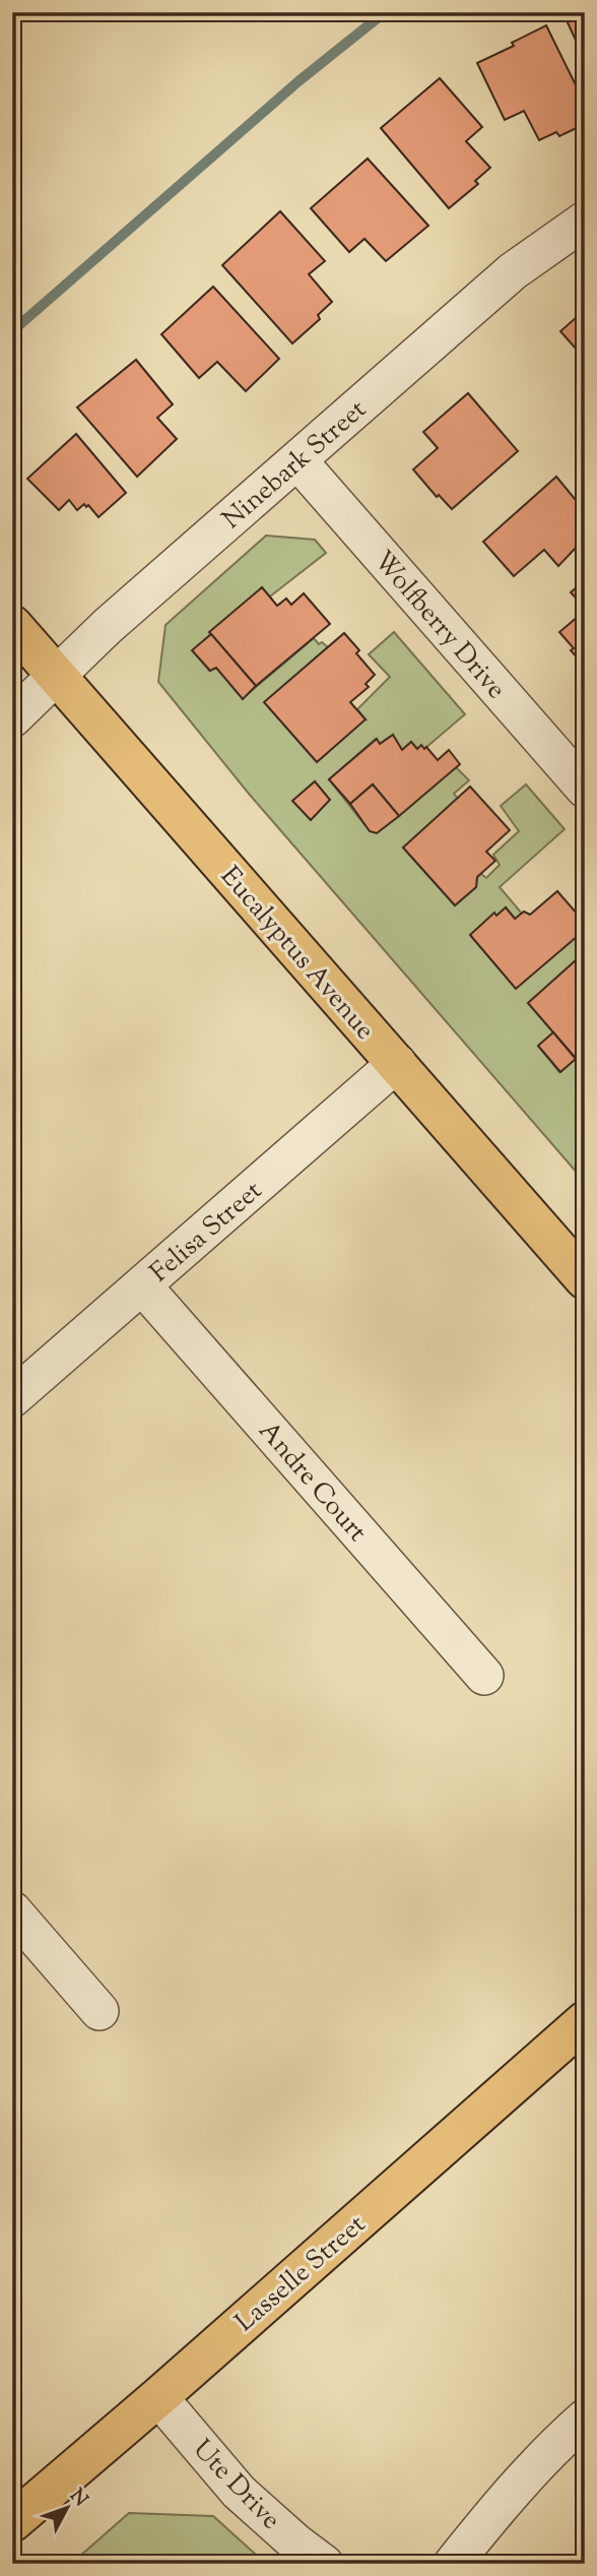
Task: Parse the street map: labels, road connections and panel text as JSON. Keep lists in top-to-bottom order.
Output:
{
  "streets": {
    "main road": ["Eucalyptus Avenue", "Lasselle Street"],
    "street": [
      "Ninebark Street",
      "Wolfberry Drive",
      "Felisa Street",
      "Andre Court",
      "Ute Drive"
    ]
  },
  "crossings": [
    ["Ninebark Street", "Wolfberry Drive"],
    ["Ninebark Street", "Eucalyptus Avenue"],
    ["Eucalyptus Avenue", "Felisa Street"],
    ["Felisa Street", "Andre Court"],
    ["Lasselle Street", "Ute Drive"]
  ],
  "north": "top right"
}
